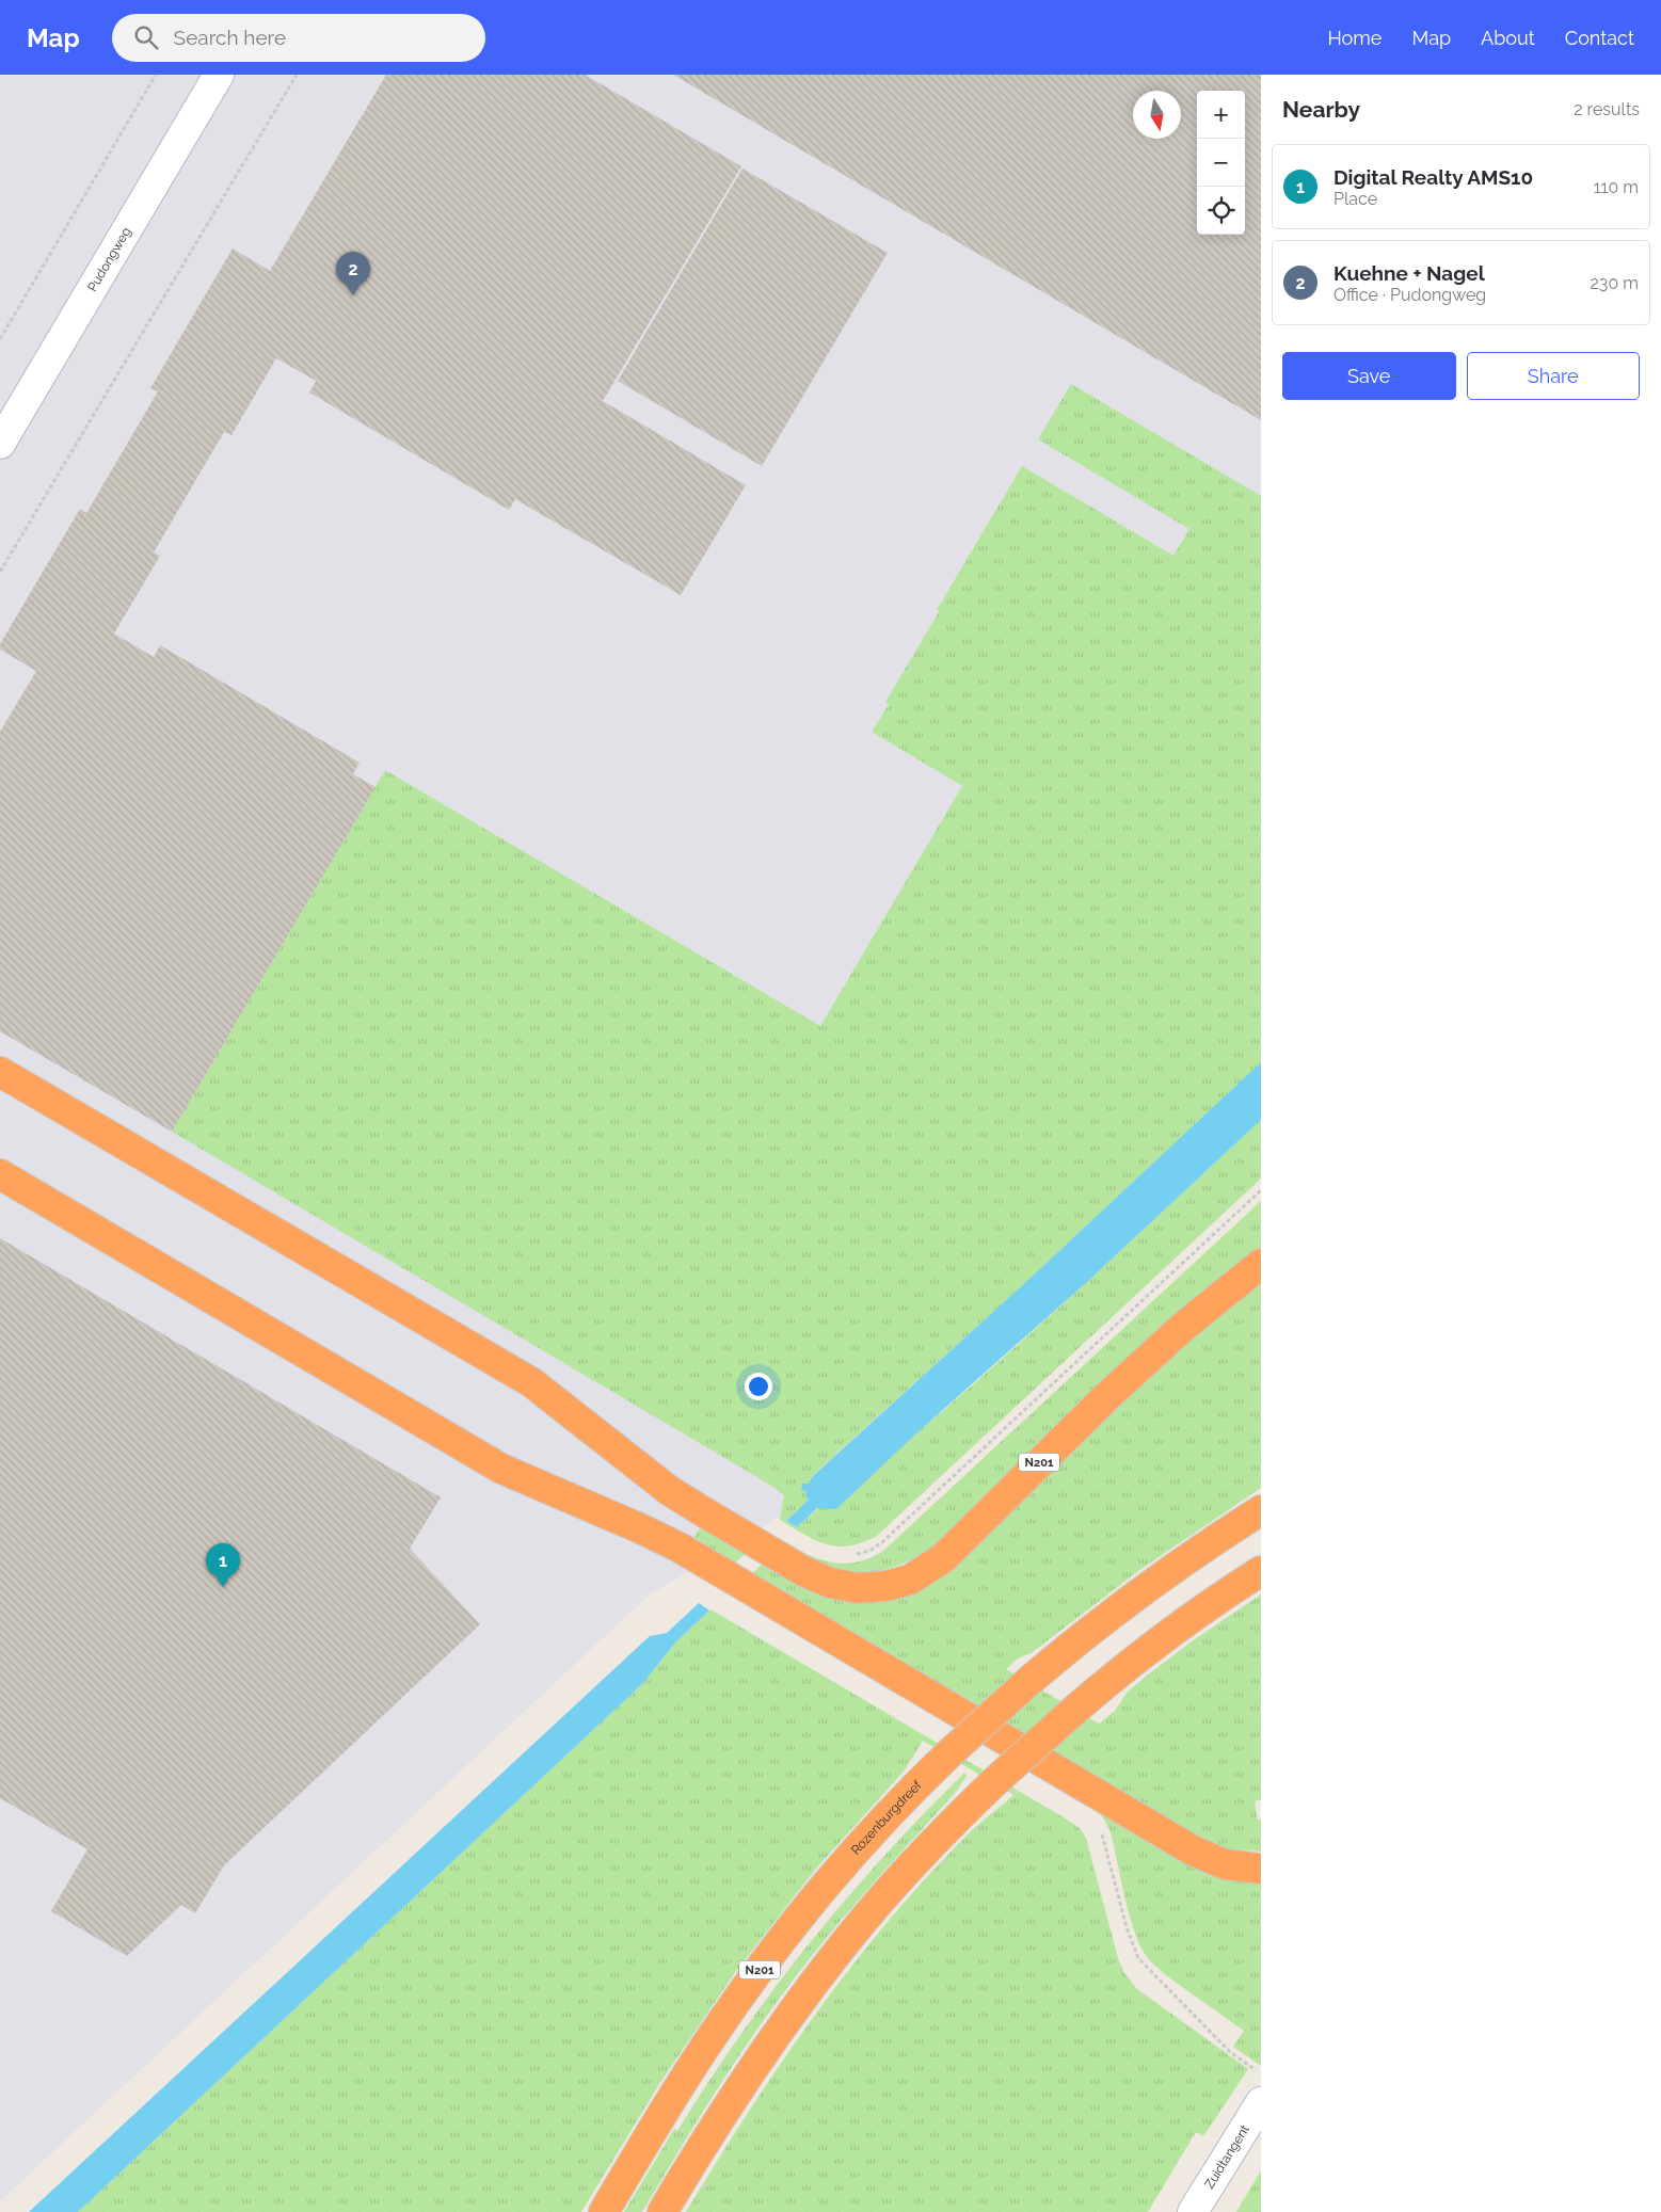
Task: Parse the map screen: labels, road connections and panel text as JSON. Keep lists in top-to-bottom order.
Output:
{
  "streets": {
    "highway": ["N201", "Rozenburgdreef"],
    "street": ["Pudongweg", "Zuidtangent"]
  },
  "north": "bottom",
  "page": {
    "header": "Map",
    "search": "Search here",
    "nav": [
      "Home",
      "Map",
      "About",
      "Contact"
    ],
    "heading": ["Nearby", "2 results"],
    "map_buttons": ["+", "−"],
    "list": [
      {
        "mark": "1",
        "name": "Digital Realty AMS10",
        "note": "Place",
        "value": "110 m"
      },
      {
        "mark": "2",
        "name": "Kuehne + Nagel",
        "note": "Office · Pudongweg",
        "value": "230 m"
      }
    ],
    "pins": ["2", "1"],
    "buttons": ["Save", "Share"]
  }
}
